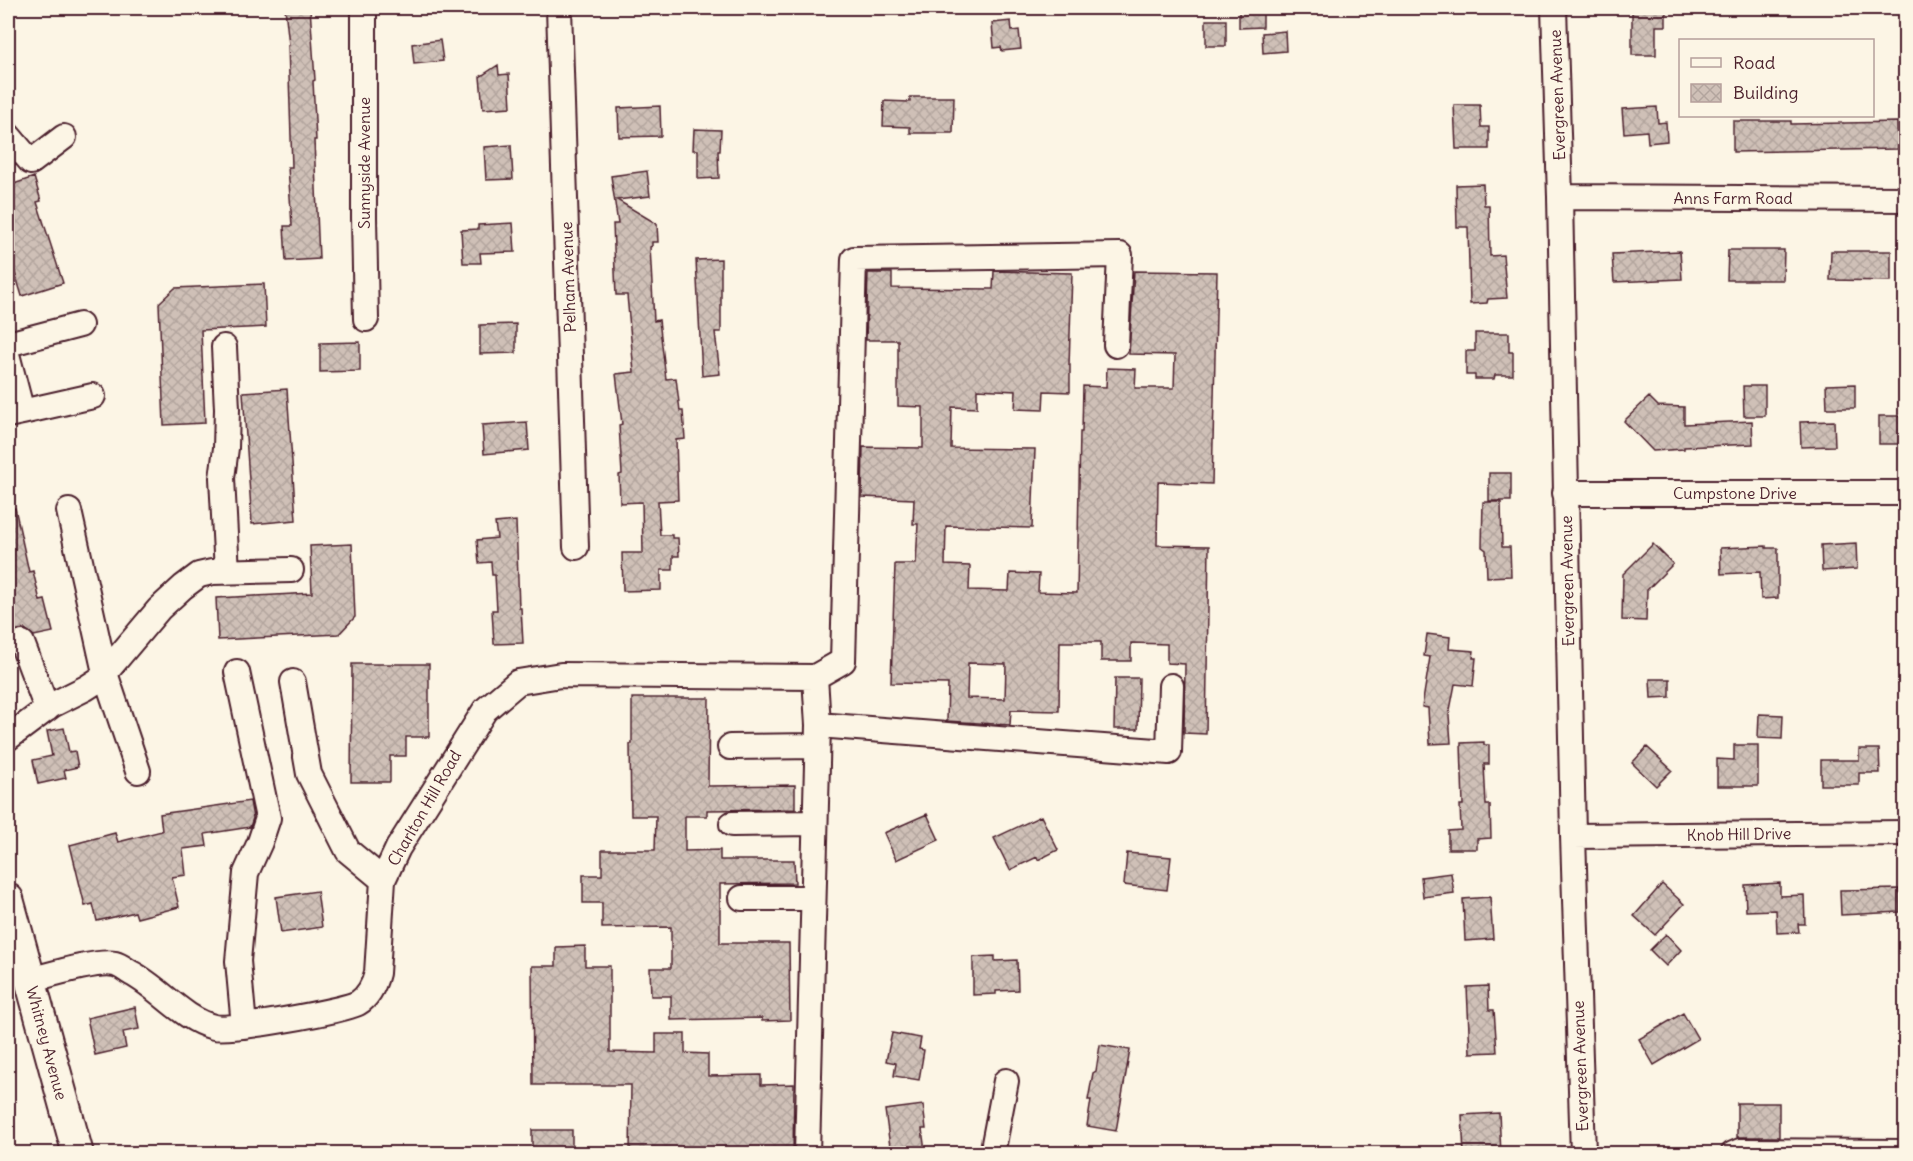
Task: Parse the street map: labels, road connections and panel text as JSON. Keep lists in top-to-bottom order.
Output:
{
  "streets": {
    "main road": ["Whitney Avenue"],
    "street": [
      "Evergreen Avenue",
      "Sunnyside Avenue",
      "Anns Farm Road",
      "Pelham Avenue",
      "Cumpstone Drive",
      "Charlton Hill Road",
      "Knob Hill Drive"
    ]
  },
  "crossings": [
    ["Evergreen Avenue", "Anns Farm Road"],
    ["Evergreen Avenue", "Cumpstone Drive"],
    ["Evergreen Avenue", "Knob Hill Drive"],
    ["Charlton Hill Road", "Whitney Avenue"]
  ],
  "legend": ["Road", "Building"]
}
